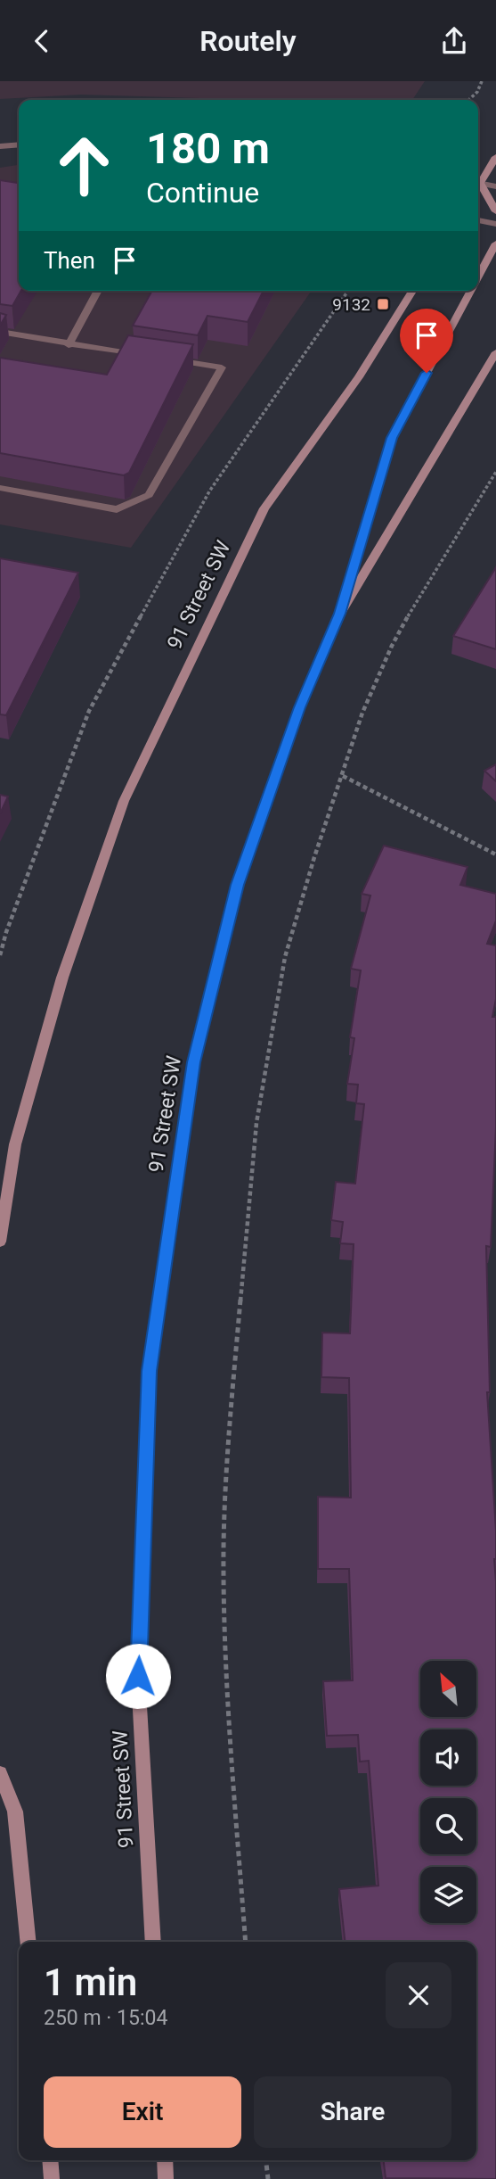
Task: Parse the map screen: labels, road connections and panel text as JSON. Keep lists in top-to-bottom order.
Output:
{
  "streets": {
    "main road": ["91 Street SW"]
  },
  "places": {
    "transit": ["9132"]
  },
  "north": "top left",
  "page": {
    "header": "Routely",
    "turn": ["180 m", "Continue"],
    "then": "Then",
    "heading": ["1 min", "250 m · 15:04"],
    "buttons": ["Exit", "Share"]
  }
}
